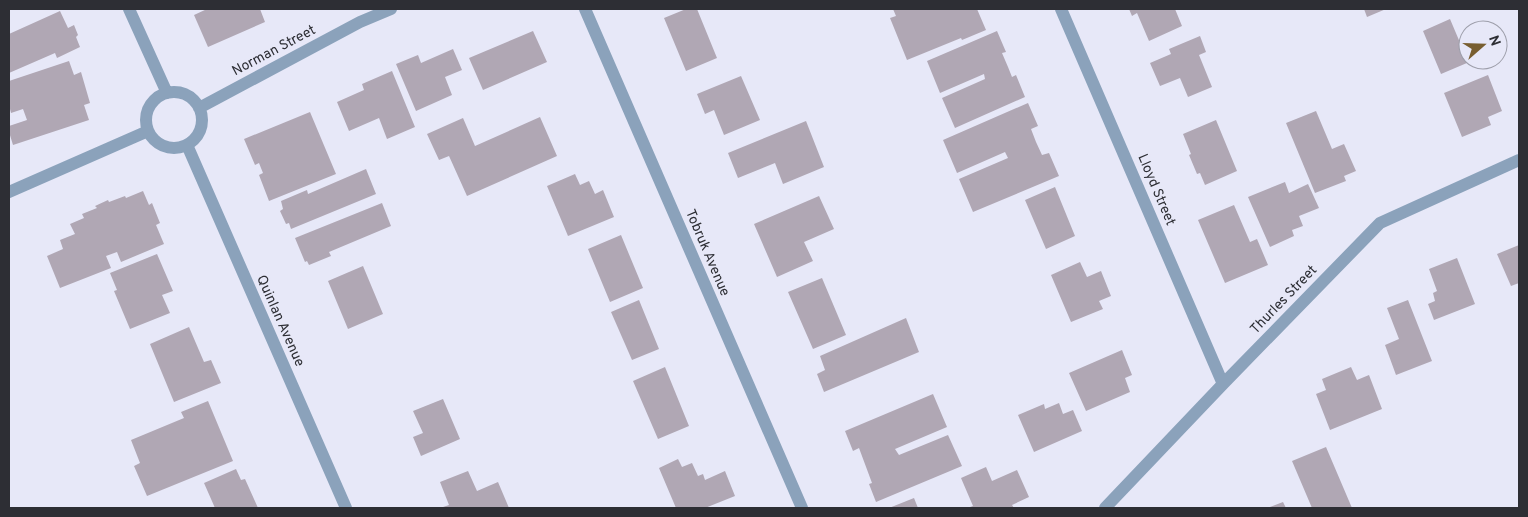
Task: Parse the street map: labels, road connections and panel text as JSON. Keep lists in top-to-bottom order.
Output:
{
  "streets": {
    "street": [
      "Norman Street",
      "Lloyd Street",
      "Tobruk Avenue",
      "Thurles Street",
      "Quinlan Avenue"
    ]
  },
  "crossings": [
    ["Norman Street", "Quinlan Avenue"],
    ["Lloyd Street", "Thurles Street"]
  ],
  "north": "right"
}
